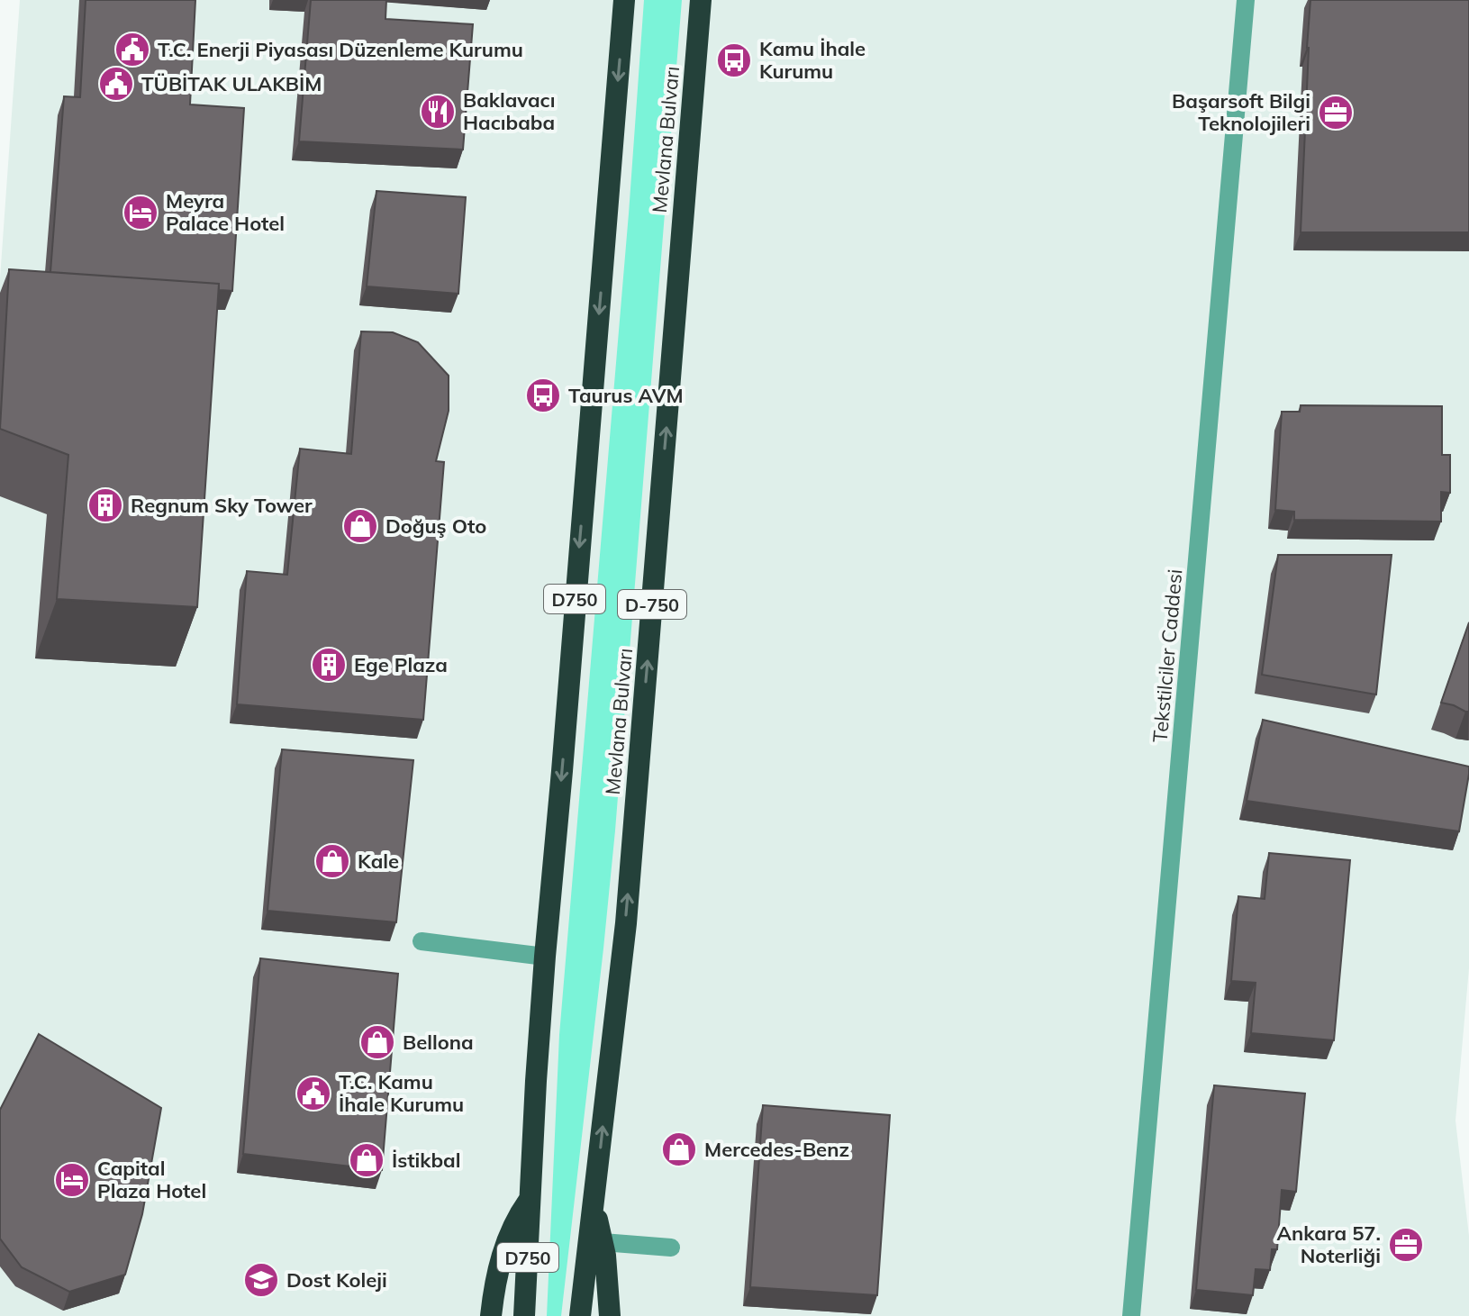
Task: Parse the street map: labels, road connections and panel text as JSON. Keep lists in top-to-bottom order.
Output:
{
  "streets": {
    "highway": ["Mevlana Bulvarı", "D750", "D-750"],
    "street": ["Tekstilciler Caddesi"]
  },
  "places": {
    "public building": ["T.C. Enerji Piyasası Düzenleme Kurumu", "TÜBİTAK ULAKBİM", "T.C. Kamu İhale Kurumu"],
    "bus stop": ["Kamu İhale Kurumu", "Taurus AVM"],
    "restaurant": ["Baklavacı Hacıbaba"],
    "office": ["Başarsoft Bilgi Teknolojileri", "Ankara 57. Noterliği"],
    "hotel": ["Meyra Palace Hotel", "Capital Plaza Hotel"],
    "building": ["Regnum Sky Tower", "Ege Plaza"],
    "shop": [
      "Doğuş Oto",
      "Kale",
      "Bellona",
      "Mercedes-Benz",
      "İstikbal"
    ],
    "school or university": ["Dost Koleji"]
  }
}
